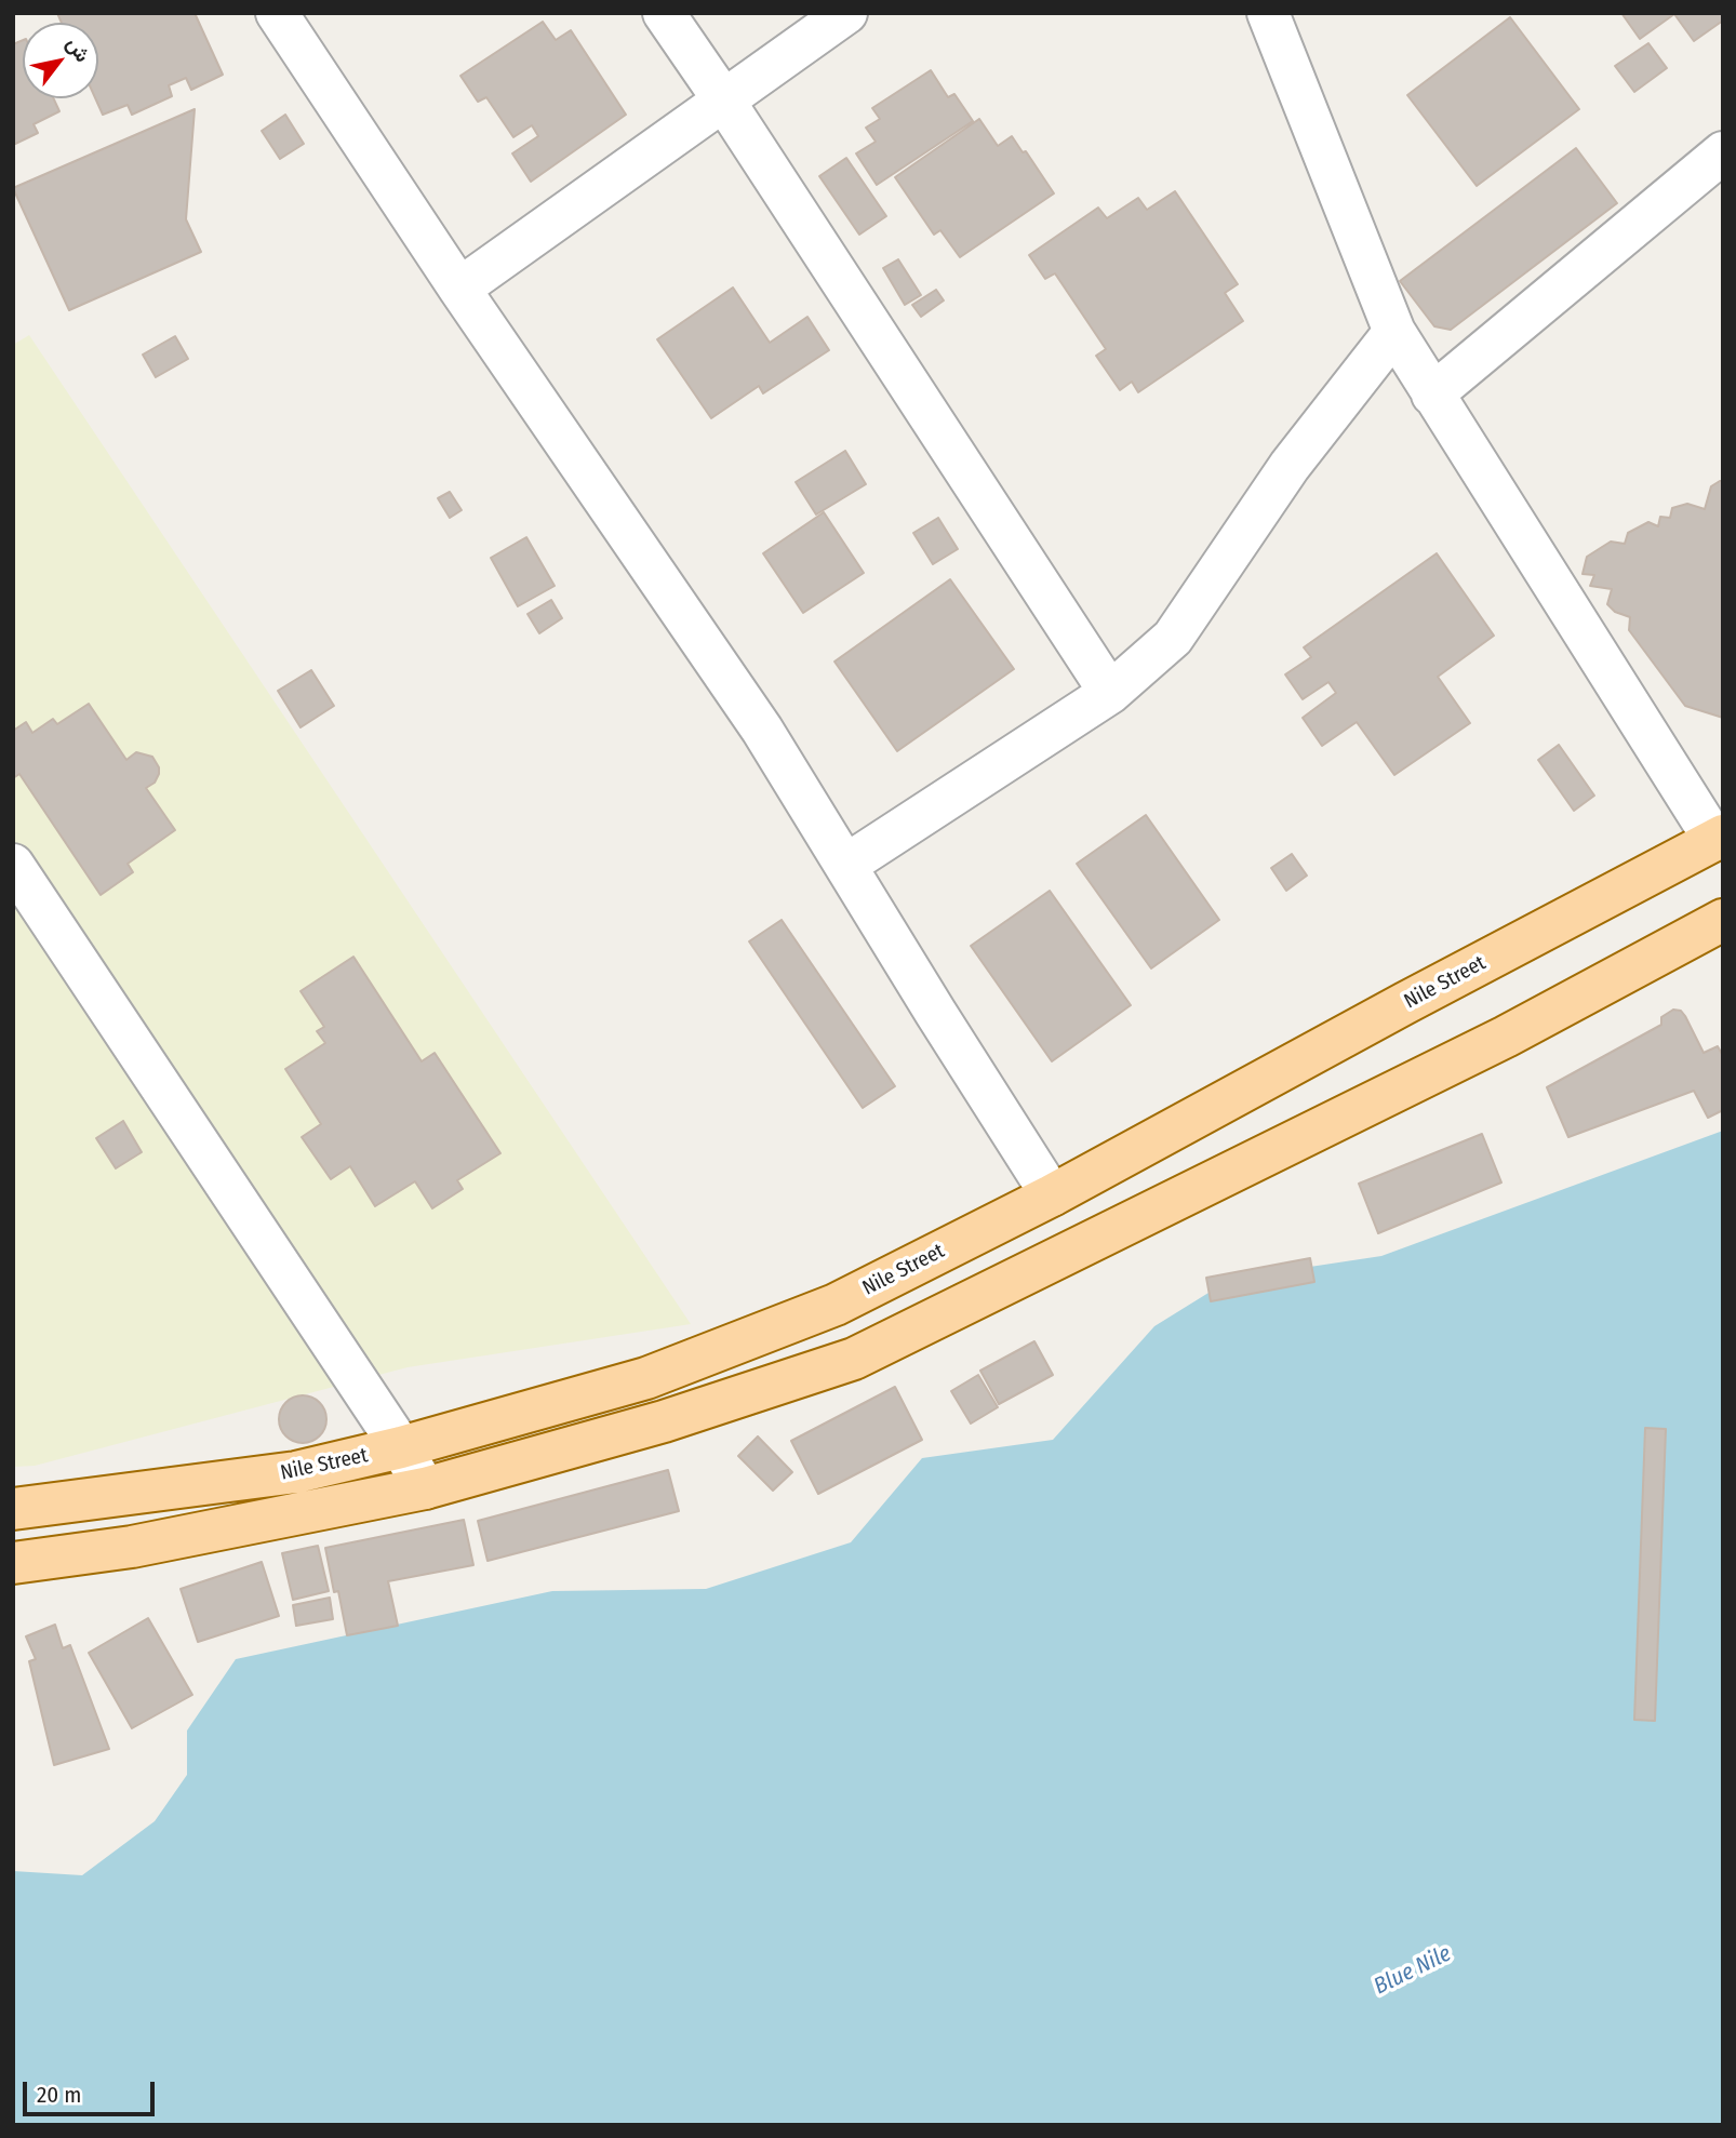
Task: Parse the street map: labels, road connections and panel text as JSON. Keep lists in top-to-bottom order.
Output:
{
  "streets": {
    "main road": ["Nile Street"]
  },
  "water": ["Blue Nile"],
  "scale_bar": "20 m",
  "north": "top right"
}
